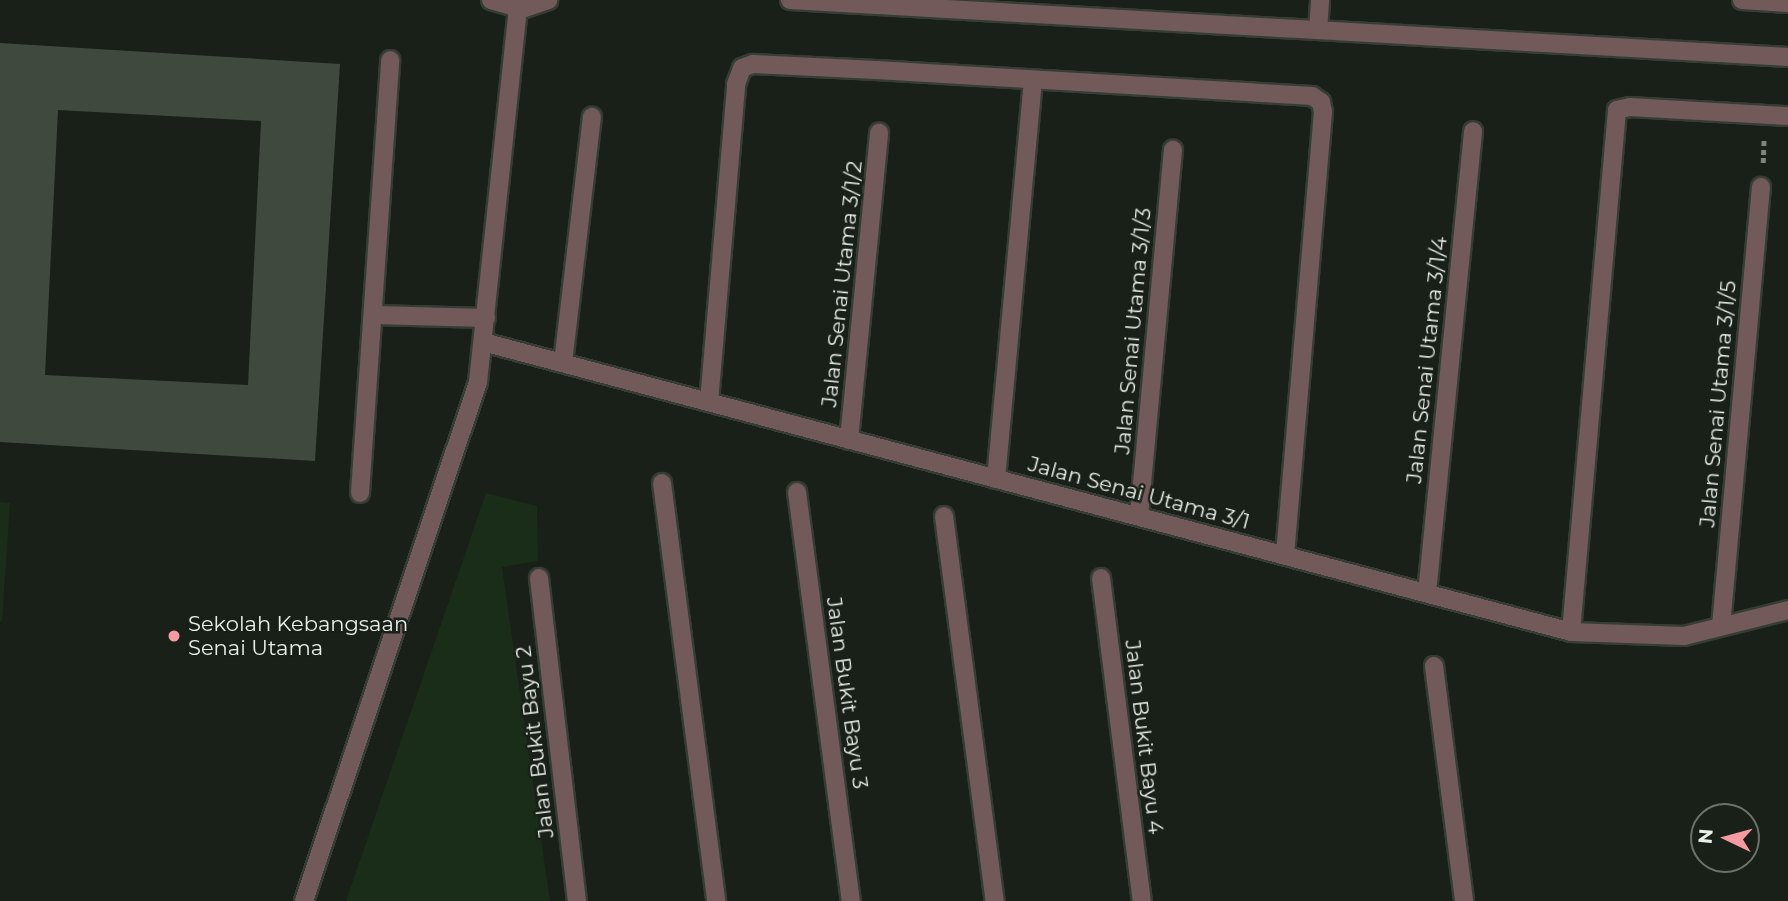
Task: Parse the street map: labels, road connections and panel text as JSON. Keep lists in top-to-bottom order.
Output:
{
  "streets": {
    "street": [
      "Jalan Senai Utama 3/1/2",
      "Jalan Senai Utama 3/1/3",
      "Jalan Senai Utama 3/1/4",
      "Jalan Senai Utama 3/1/5",
      "Jalan Senai Utama 3/1",
      "Jalan Bukit Bayu 3",
      "Jalan Bukit Bayu 4",
      "Jalan Bukit Bayu 2"
    ]
  },
  "crossings": [
    ["Jalan Senai Utama 3/1/2", "Jalan Senai Utama 3/1"],
    ["Jalan Senai Utama 3/1/3", "Jalan Senai Utama 3/1"],
    ["Jalan Senai Utama 3/1/4", "Jalan Senai Utama 3/1"],
    ["Jalan Senai Utama 3/1/5", "Jalan Senai Utama 3/1"]
  ],
  "places": ["Sekolah Kebangsaan Senai Utama"],
  "north": "left"
}
